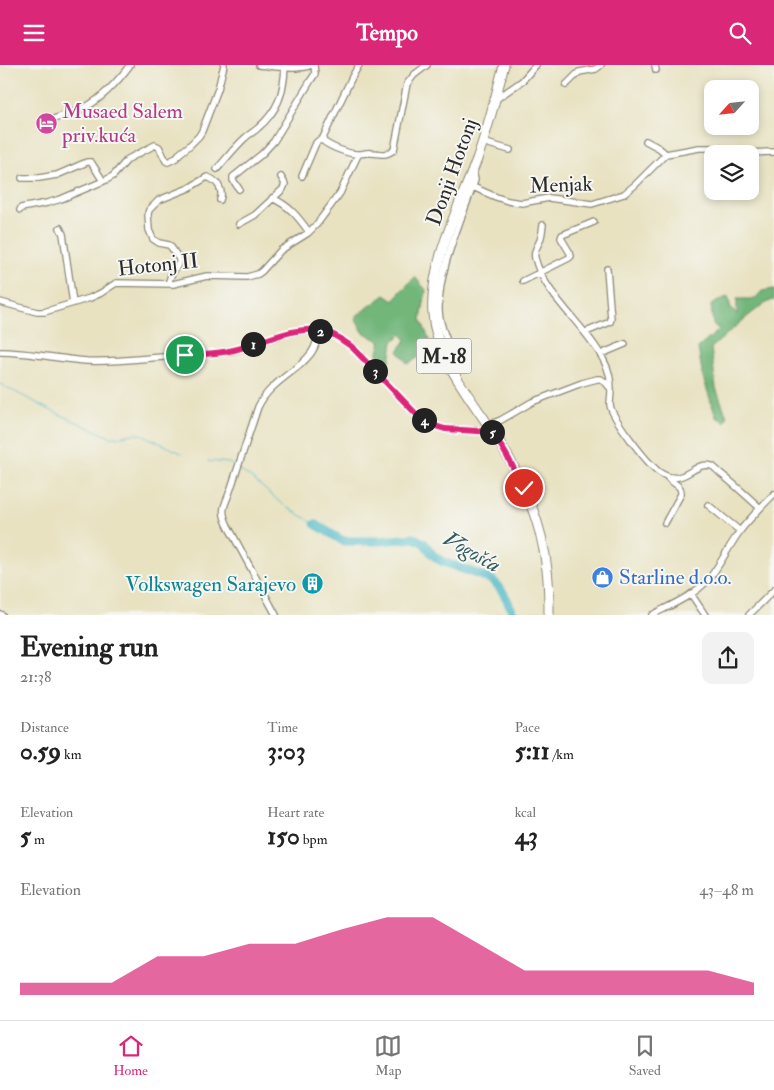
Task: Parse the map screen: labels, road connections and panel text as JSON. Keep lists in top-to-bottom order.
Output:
{
  "streets": {
    "main road": ["Donji Hotonj", "M-18"],
    "street": ["Menjak", "Hotonj II"]
  },
  "crossings": [
    ["Donji Hotonj", "M-18"]
  ],
  "water": ["Vogošća"],
  "places": {
    "hotel": ["Musaed Salem priv.kuća"],
    "shop": ["Starline d.o.o."],
    "building": ["Volkswagen Sarajevo"]
  },
  "north": "bottom left",
  "page": {
    "header": "Tempo",
    "pins": [
      "2",
      "1",
      "3",
      "4",
      "5"
    ],
    "heading": ["Evening run", "21:38"],
    "stats": [
      ["Distance", "0.59 km"],
      ["Time", "3:03"],
      ["Pace", "5:11 /km"],
      ["Elevation", "5 m"],
      ["Heart rate", "150 bpm"],
      ["kcal", "43"]
    ],
    "chart": ["Elevation", "43–48 m"],
    "tabs": ["Home", "Map", "Saved"]
  }
}
